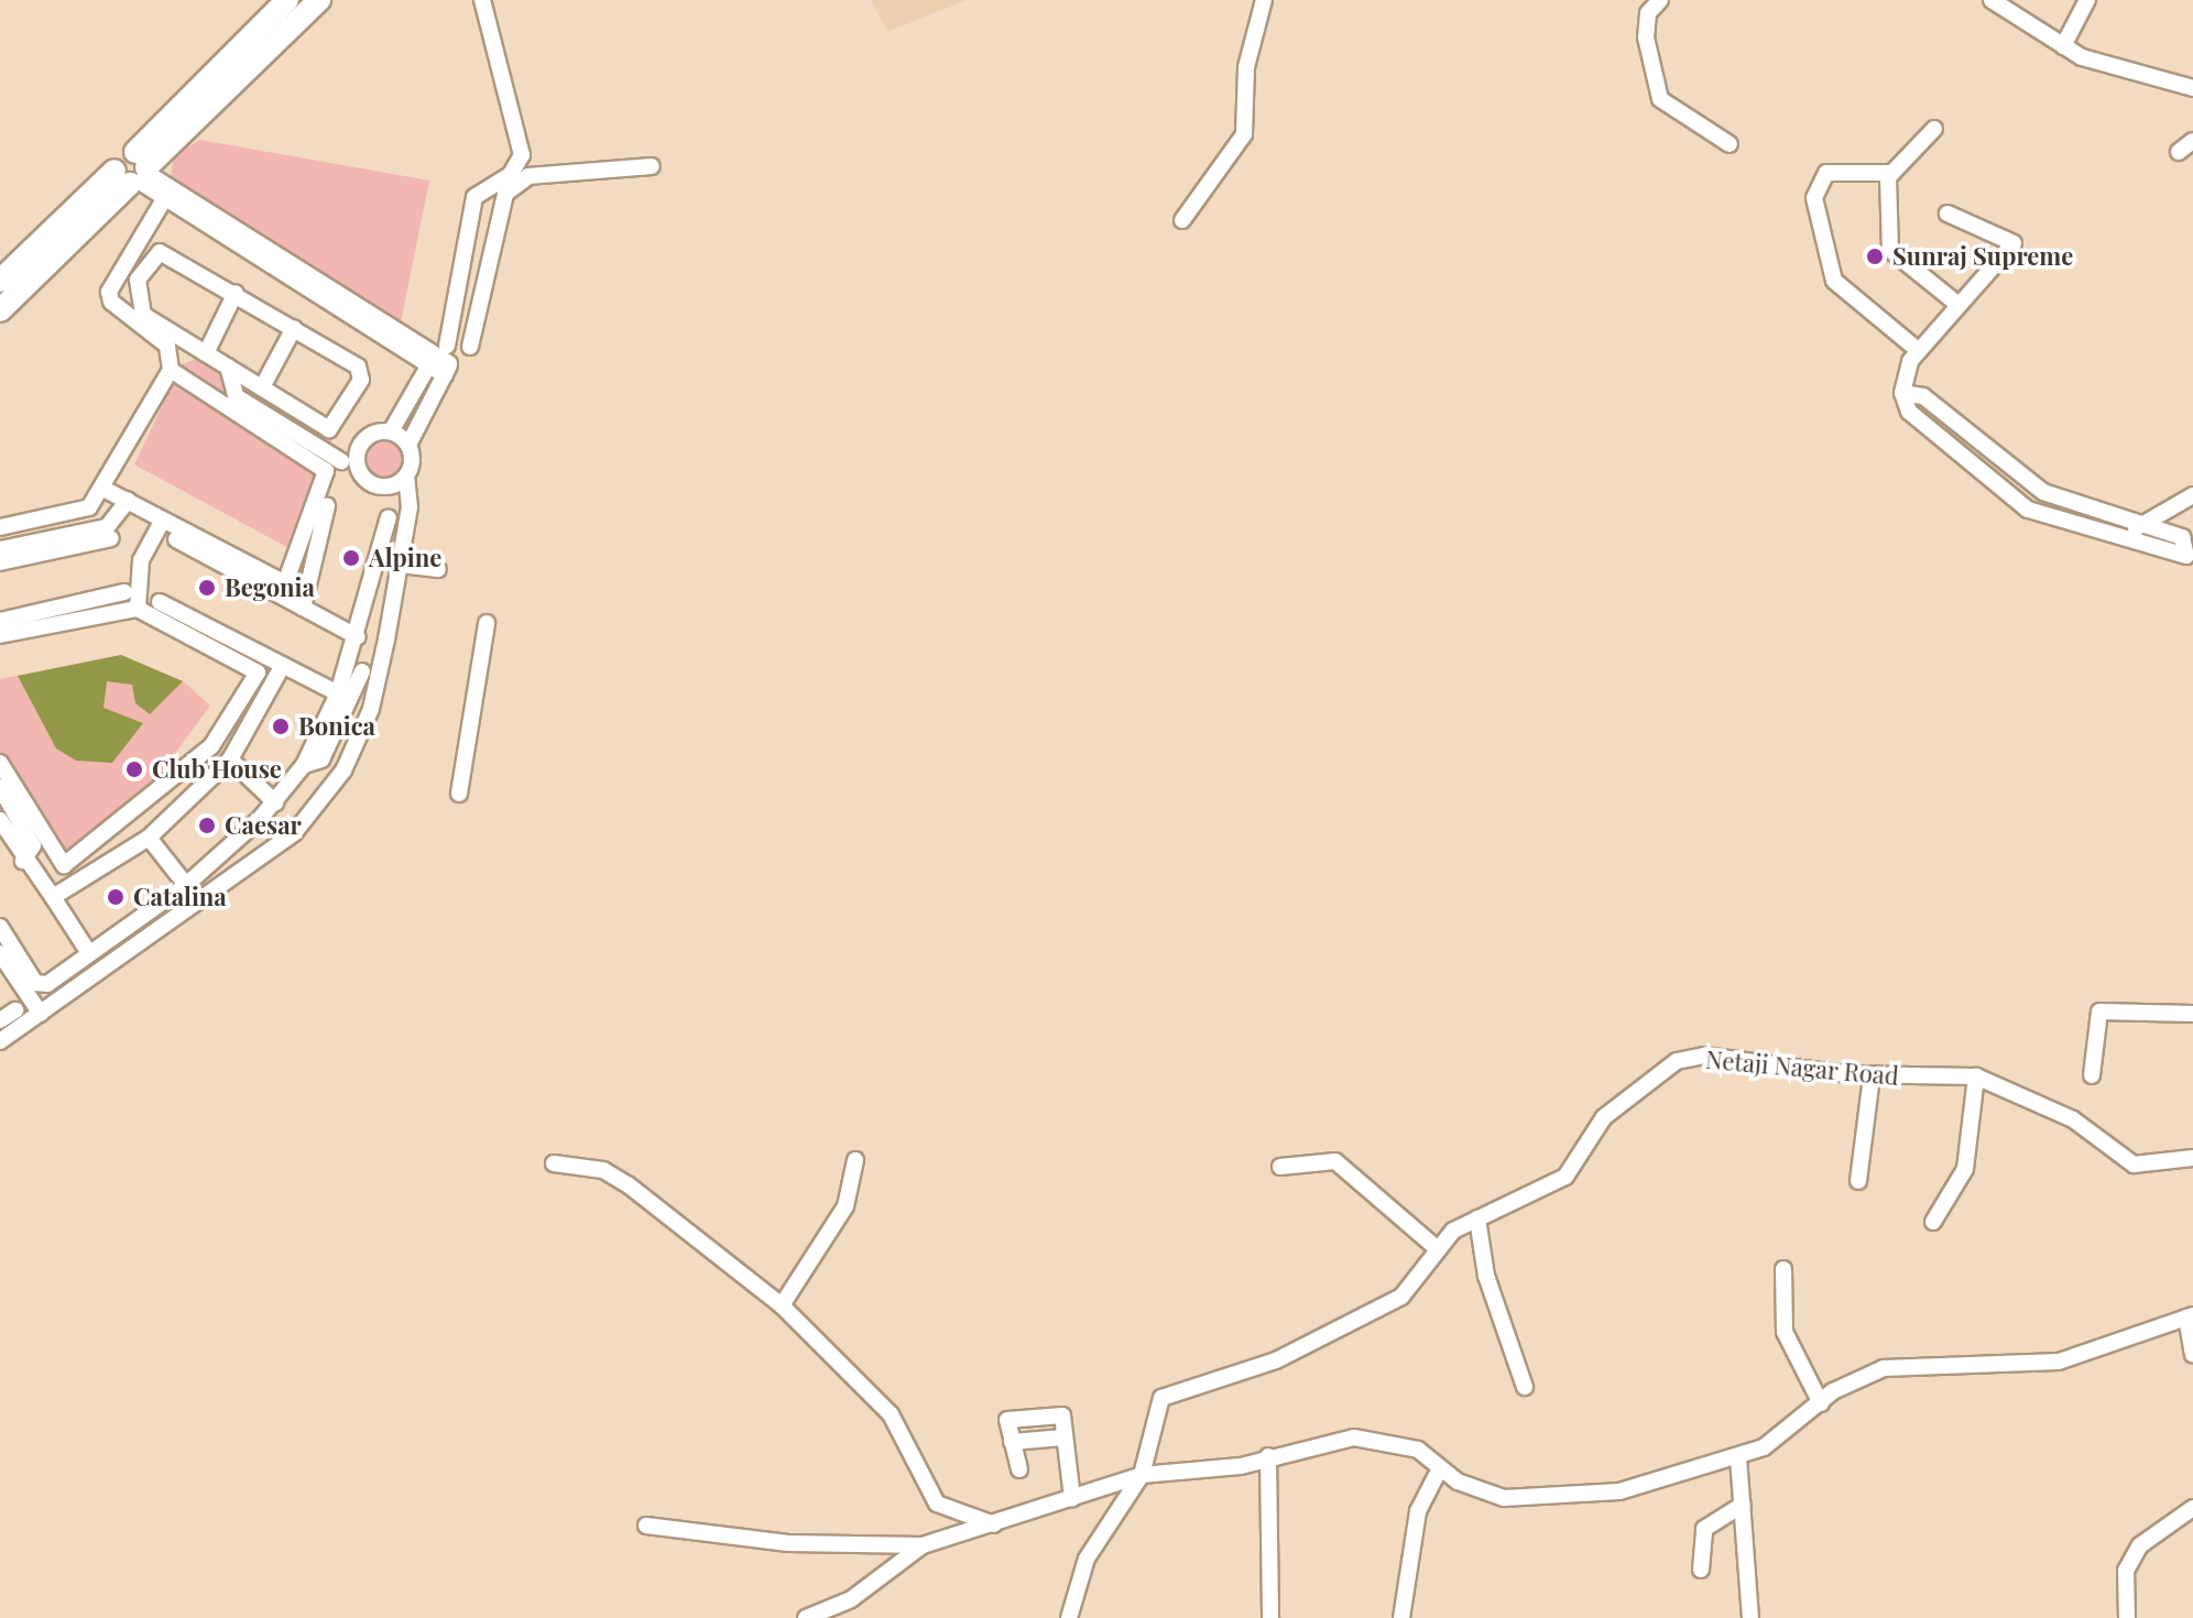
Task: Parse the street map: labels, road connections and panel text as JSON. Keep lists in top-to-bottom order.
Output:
{
  "streets": {
    "street": ["Netaji Nagar Road"]
  },
  "places": [
    "Sunraj Supreme",
    "Alpine",
    "Begonia",
    "Bonica",
    "Club House",
    "Caesar",
    "Catalina"
  ]
}
